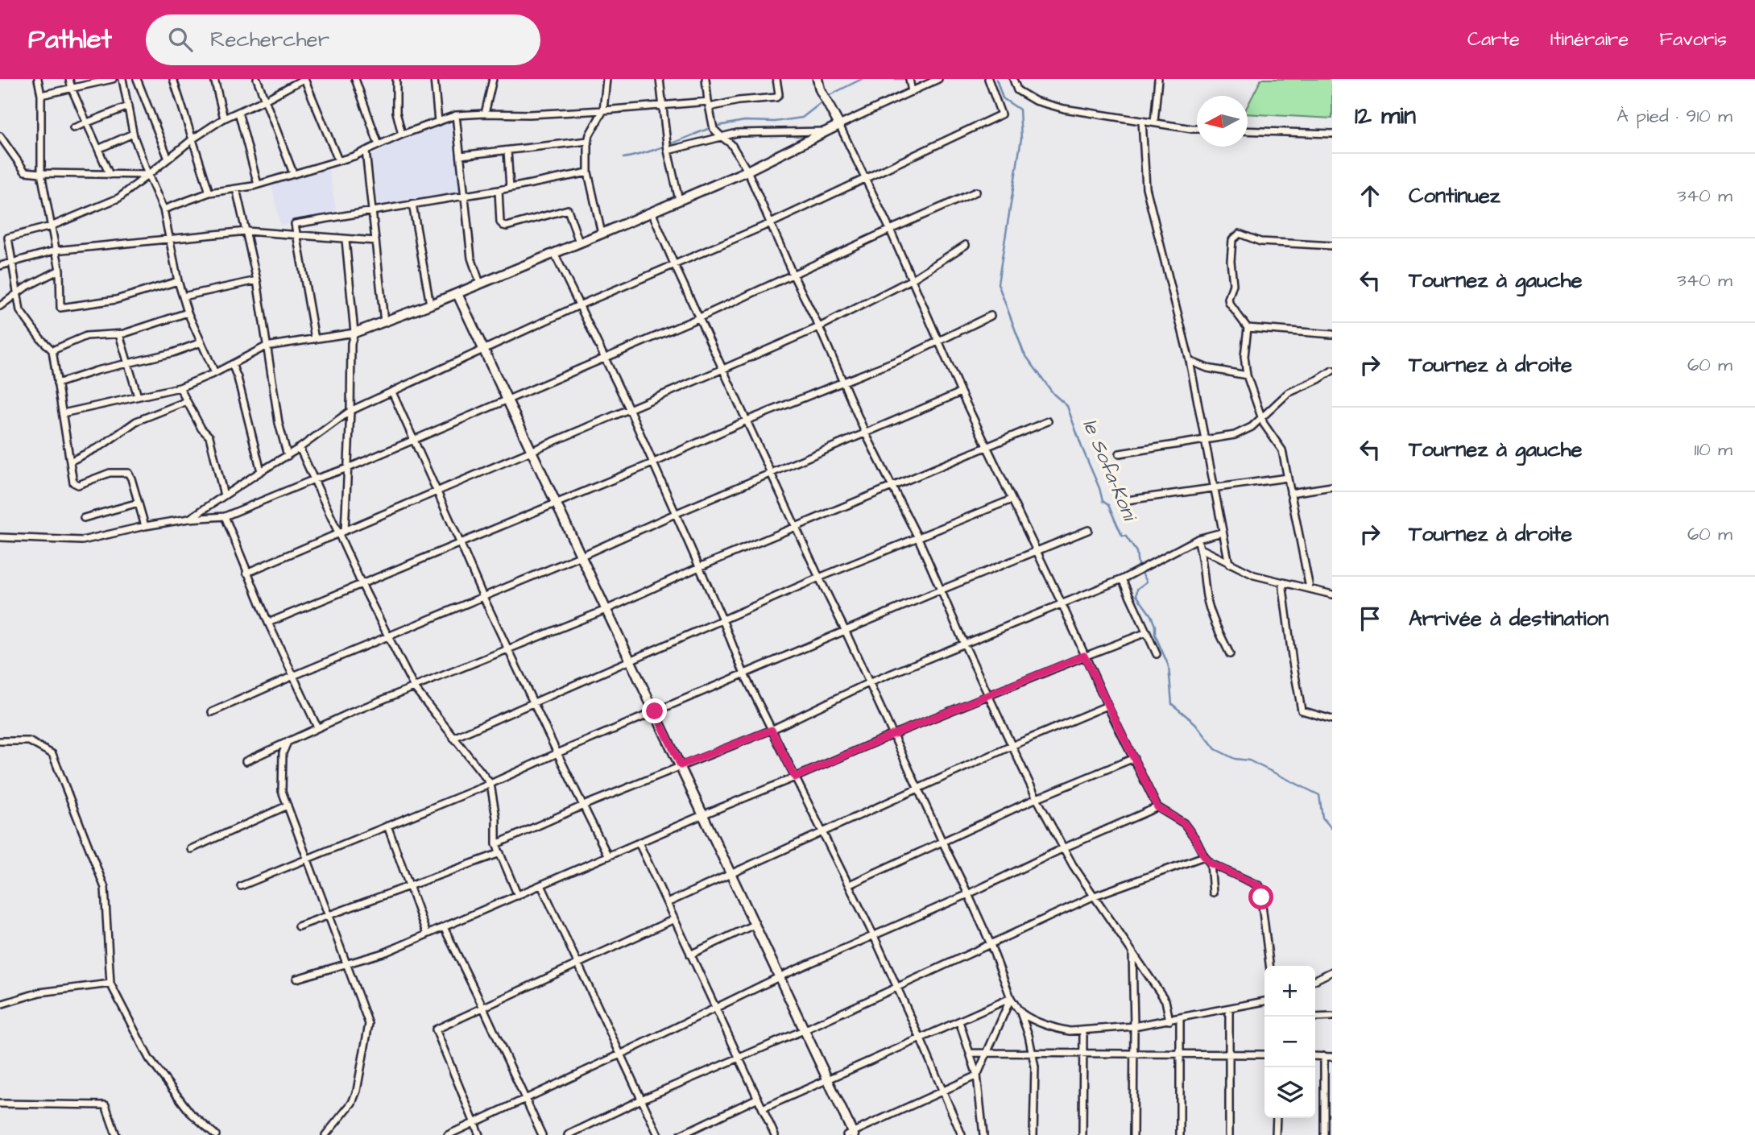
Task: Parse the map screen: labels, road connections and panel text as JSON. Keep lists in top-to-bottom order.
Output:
{
  "water": ["le Sofa-Koni"],
  "north": "left",
  "page": {
    "header": "Pathlet",
    "search": "Rechercher",
    "nav": ["Carte", "Itinéraire", "Favoris"],
    "heading": ["12 min", "À pied · 910 m"],
    "list": [
      ["Continuez", "340 m"],
      ["Tournez à gauche", "340 m"],
      ["Tournez à droite", "60 m"],
      ["Tournez à gauche", "110 m"],
      ["Tournez à droite", "60 m"],
      "Arrivée à destination"
    ],
    "map_buttons": ["+", "−"]
  }
}
